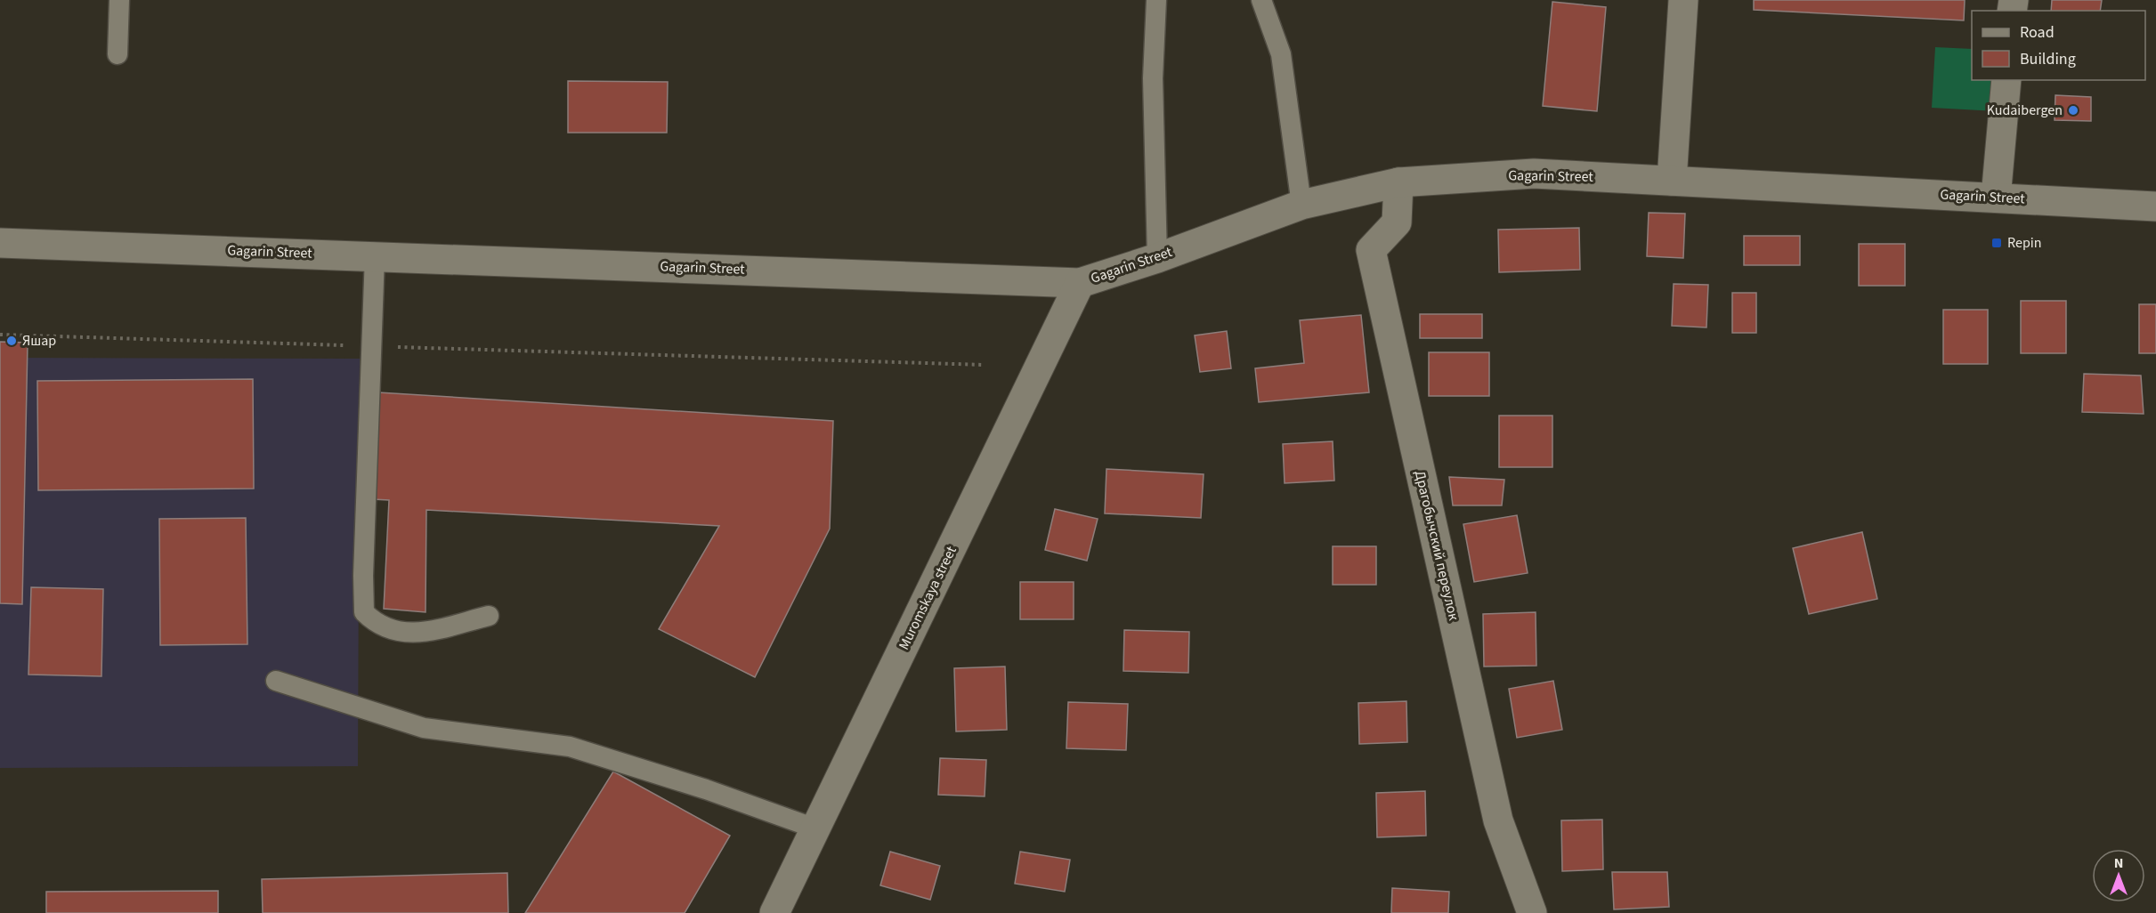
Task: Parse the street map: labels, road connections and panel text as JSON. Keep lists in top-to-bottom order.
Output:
{
  "streets": {
    "main road": ["Gagarin Street", "Драгобычский переулок", "Muromskaya street"]
  },
  "crossings": [
    ["Gagarin Street", "Драгобычский переулок"],
    ["Gagarin Street", "Muromskaya street"]
  ],
  "places": {
    "other": ["Kudaibergen", "Яшар"],
    "transit": ["Repin"]
  },
  "legend": ["Road", "Building"],
  "north": "top"
}
